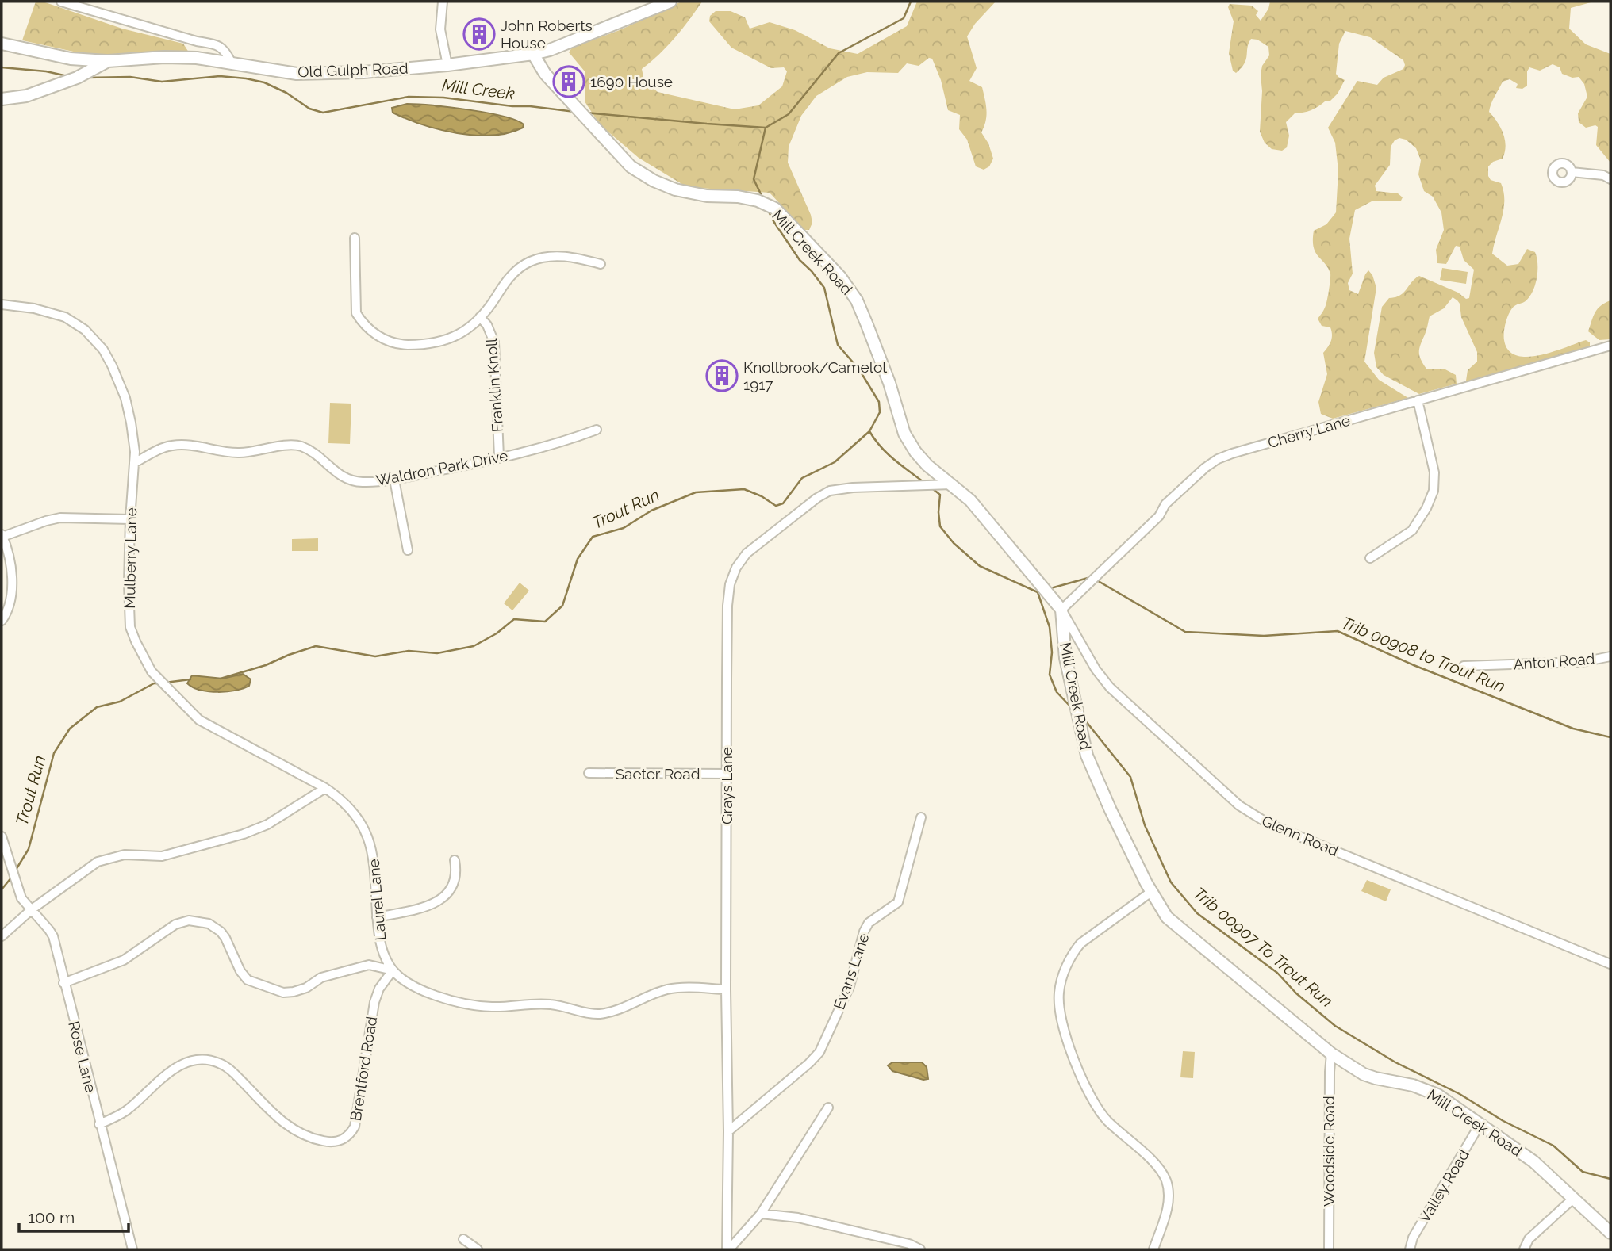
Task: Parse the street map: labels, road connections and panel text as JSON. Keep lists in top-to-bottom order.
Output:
{
  "streets": {
    "street": [
      "Old Gulph Road",
      "Mill Creek Road",
      "Franklin Knoll",
      "Cherry Lane",
      "Waldron Park Drive",
      "Mulberry Lane",
      "Anton Road",
      "Saeter Road",
      "Grays Lane",
      "Glenn Road",
      "Laurel Lane",
      "Evans Lane",
      "Rose Lane",
      "Brentford Road",
      "Woodside Road",
      "Valley Road"
    ]
  },
  "crossings": [
    ["Old Gulph Road", "Mill Creek Road"],
    ["Mill Creek Road", "Cherry Lane"],
    ["Mill Creek Road", "Grays Lane"],
    ["Mill Creek Road", "Glenn Road"],
    ["Mill Creek Road", "Woodside Road"],
    ["Mill Creek Road", "Valley Road"],
    ["Franklin Knoll", "Waldron Park Drive"],
    ["Cherry Lane", "Glenn Road"],
    ["Waldron Park Drive", "Mulberry Lane"],
    ["Mulberry Lane", "Laurel Lane"],
    ["Saeter Road", "Grays Lane"],
    ["Grays Lane", "Laurel Lane"],
    ["Grays Lane", "Evans Lane"],
    ["Laurel Lane", "Brentford Road"],
    ["Rose Lane", "Brentford Road"]
  ],
  "water": [
    "Mill Creek",
    "Trout Run",
    "Trib 00908 to Trout Run",
    "Trib 00907 To Trout Run"
  ],
  "places": {
    "building": ["John Roberts House", "1690 House", "Knollbrook/Camelot 1917"]
  },
  "scale_bar": "100 m"
}
